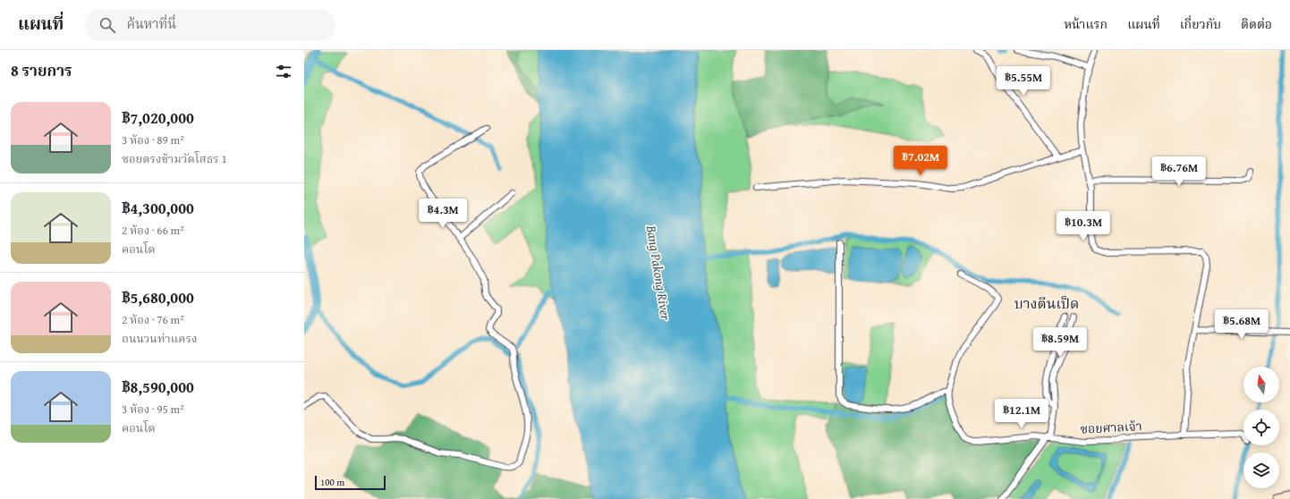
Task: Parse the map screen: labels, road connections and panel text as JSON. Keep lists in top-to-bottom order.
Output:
{
  "streets": {
    "street": ["ซอยศาลเจ้า"]
  },
  "districts": ["บางตีนเป็ด"],
  "water": ["Bang Pakong River"],
  "scale_bar": "100 m",
  "north": "top",
  "page": {
    "header": "แผนที่",
    "search": "ค้นหาที่นี่",
    "nav": [
      "หน้าแรก",
      "แผนที่",
      "เกี่ยวกับ",
      "ติดต่อ"
    ],
    "heading": "8 รายการ",
    "price": [
      "฿5.55M",
      "฿7.02M",
      "฿6.76M",
      "฿4.3M",
      "฿10.3M",
      "฿5.68M",
      "฿8.59M",
      "฿12.1M"
    ],
    "list": [
      {
        "name": "฿7,020,000",
        "note": "3 ห้อง · 89 m² · ซอยตรงข้ามวัดโสธร 1"
      },
      {
        "name": "฿4,300,000",
        "note": "2 ห้อง · 66 m² · คอนโด"
      },
      {
        "name": "฿5,680,000",
        "note": "2 ห้อง · 76 m² · ถนนวนท่าแครง"
      },
      {
        "name": "฿8,590,000",
        "note": "3 ห้อง · 95 m² · คอนโด"
      }
    ],
    "scale": "100 m"
  }
}
